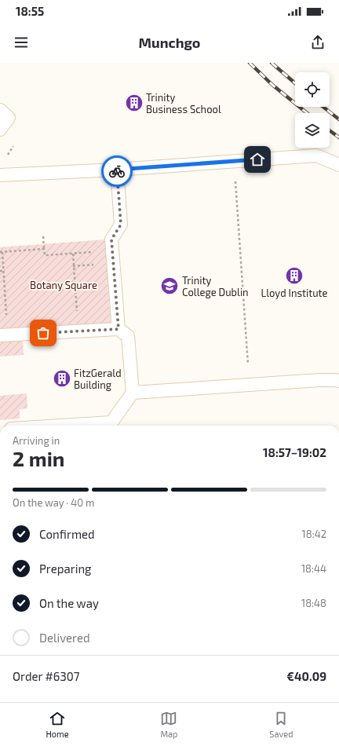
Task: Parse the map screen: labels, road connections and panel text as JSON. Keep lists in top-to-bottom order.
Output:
{
  "parks": ["Botany Square"],
  "places": {
    "building": ["Trinity Business School", "Lloyd Institute", "FitzGerald Building"],
    "school or university": ["Trinity College Dublin"]
  },
  "page": {
    "status": "18:55",
    "header": "Munchgo",
    "heading": ["2 min", "Arriving in", "18:57–19:02"],
    "panel": ["Order #6307", "€40.09"],
    "bar": "On the way · 40 m",
    "list": [
      ["Confirmed", "18:42"],
      ["Preparing", "18:44"],
      ["On the way", "18:48"],
      "Delivered"
    ],
    "tabs": ["Home", "Map", "Saved"]
  }
}
